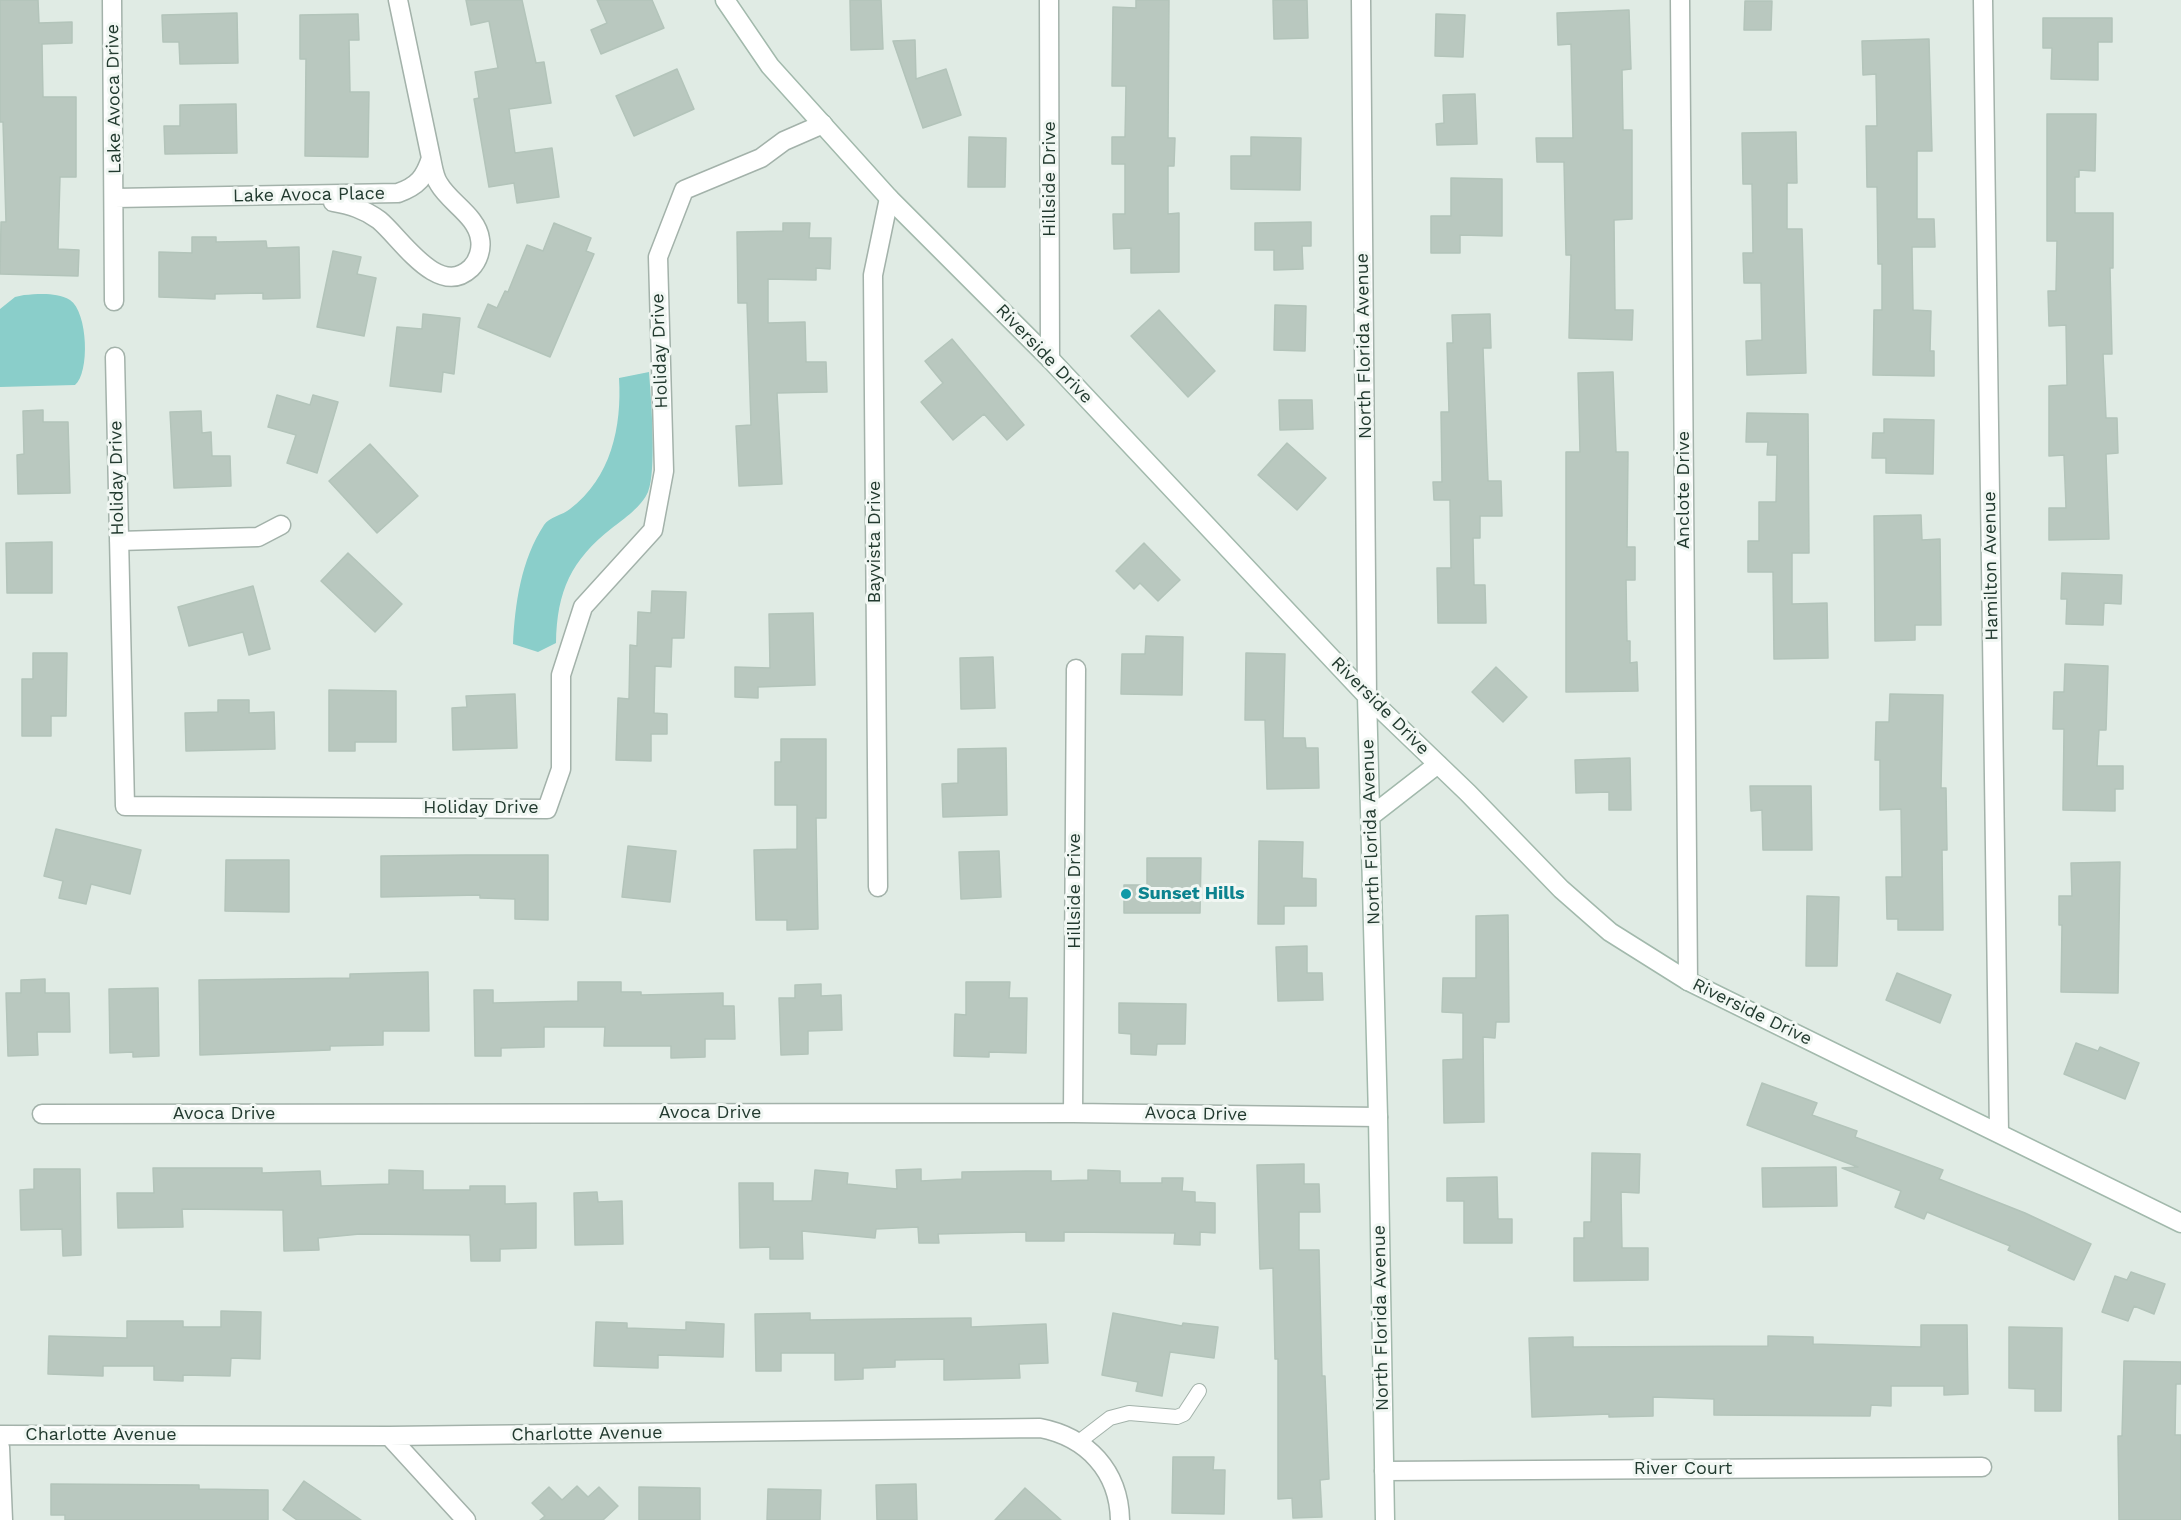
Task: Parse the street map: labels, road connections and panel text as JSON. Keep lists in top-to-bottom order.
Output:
{
  "streets": {
    "street": [
      "Lake Avoca Drive",
      "Hillside Drive",
      "Lake Avoca Place",
      "North Florida Avenue",
      "Holiday Drive",
      "Riverside Drive",
      "Anclote Drive",
      "Bayvista Drive",
      "Hamilton Avenue",
      "Avoca Drive",
      "Charlotte Avenue",
      "River Court"
    ]
  },
  "crossings": [
    ["Lake Avoca Drive", "Lake Avoca Place"],
    ["Hillside Drive", "Riverside Drive"],
    ["Hillside Drive", "Avoca Drive"],
    ["North Florida Avenue", "Riverside Drive"],
    ["North Florida Avenue", "Avoca Drive"],
    ["North Florida Avenue", "River Court"],
    ["Holiday Drive", "Riverside Drive"],
    ["Riverside Drive", "Anclote Drive"],
    ["Riverside Drive", "Bayvista Drive"],
    ["Riverside Drive", "Hamilton Avenue"]
  ],
  "places": ["Sunset Hills"]
}
